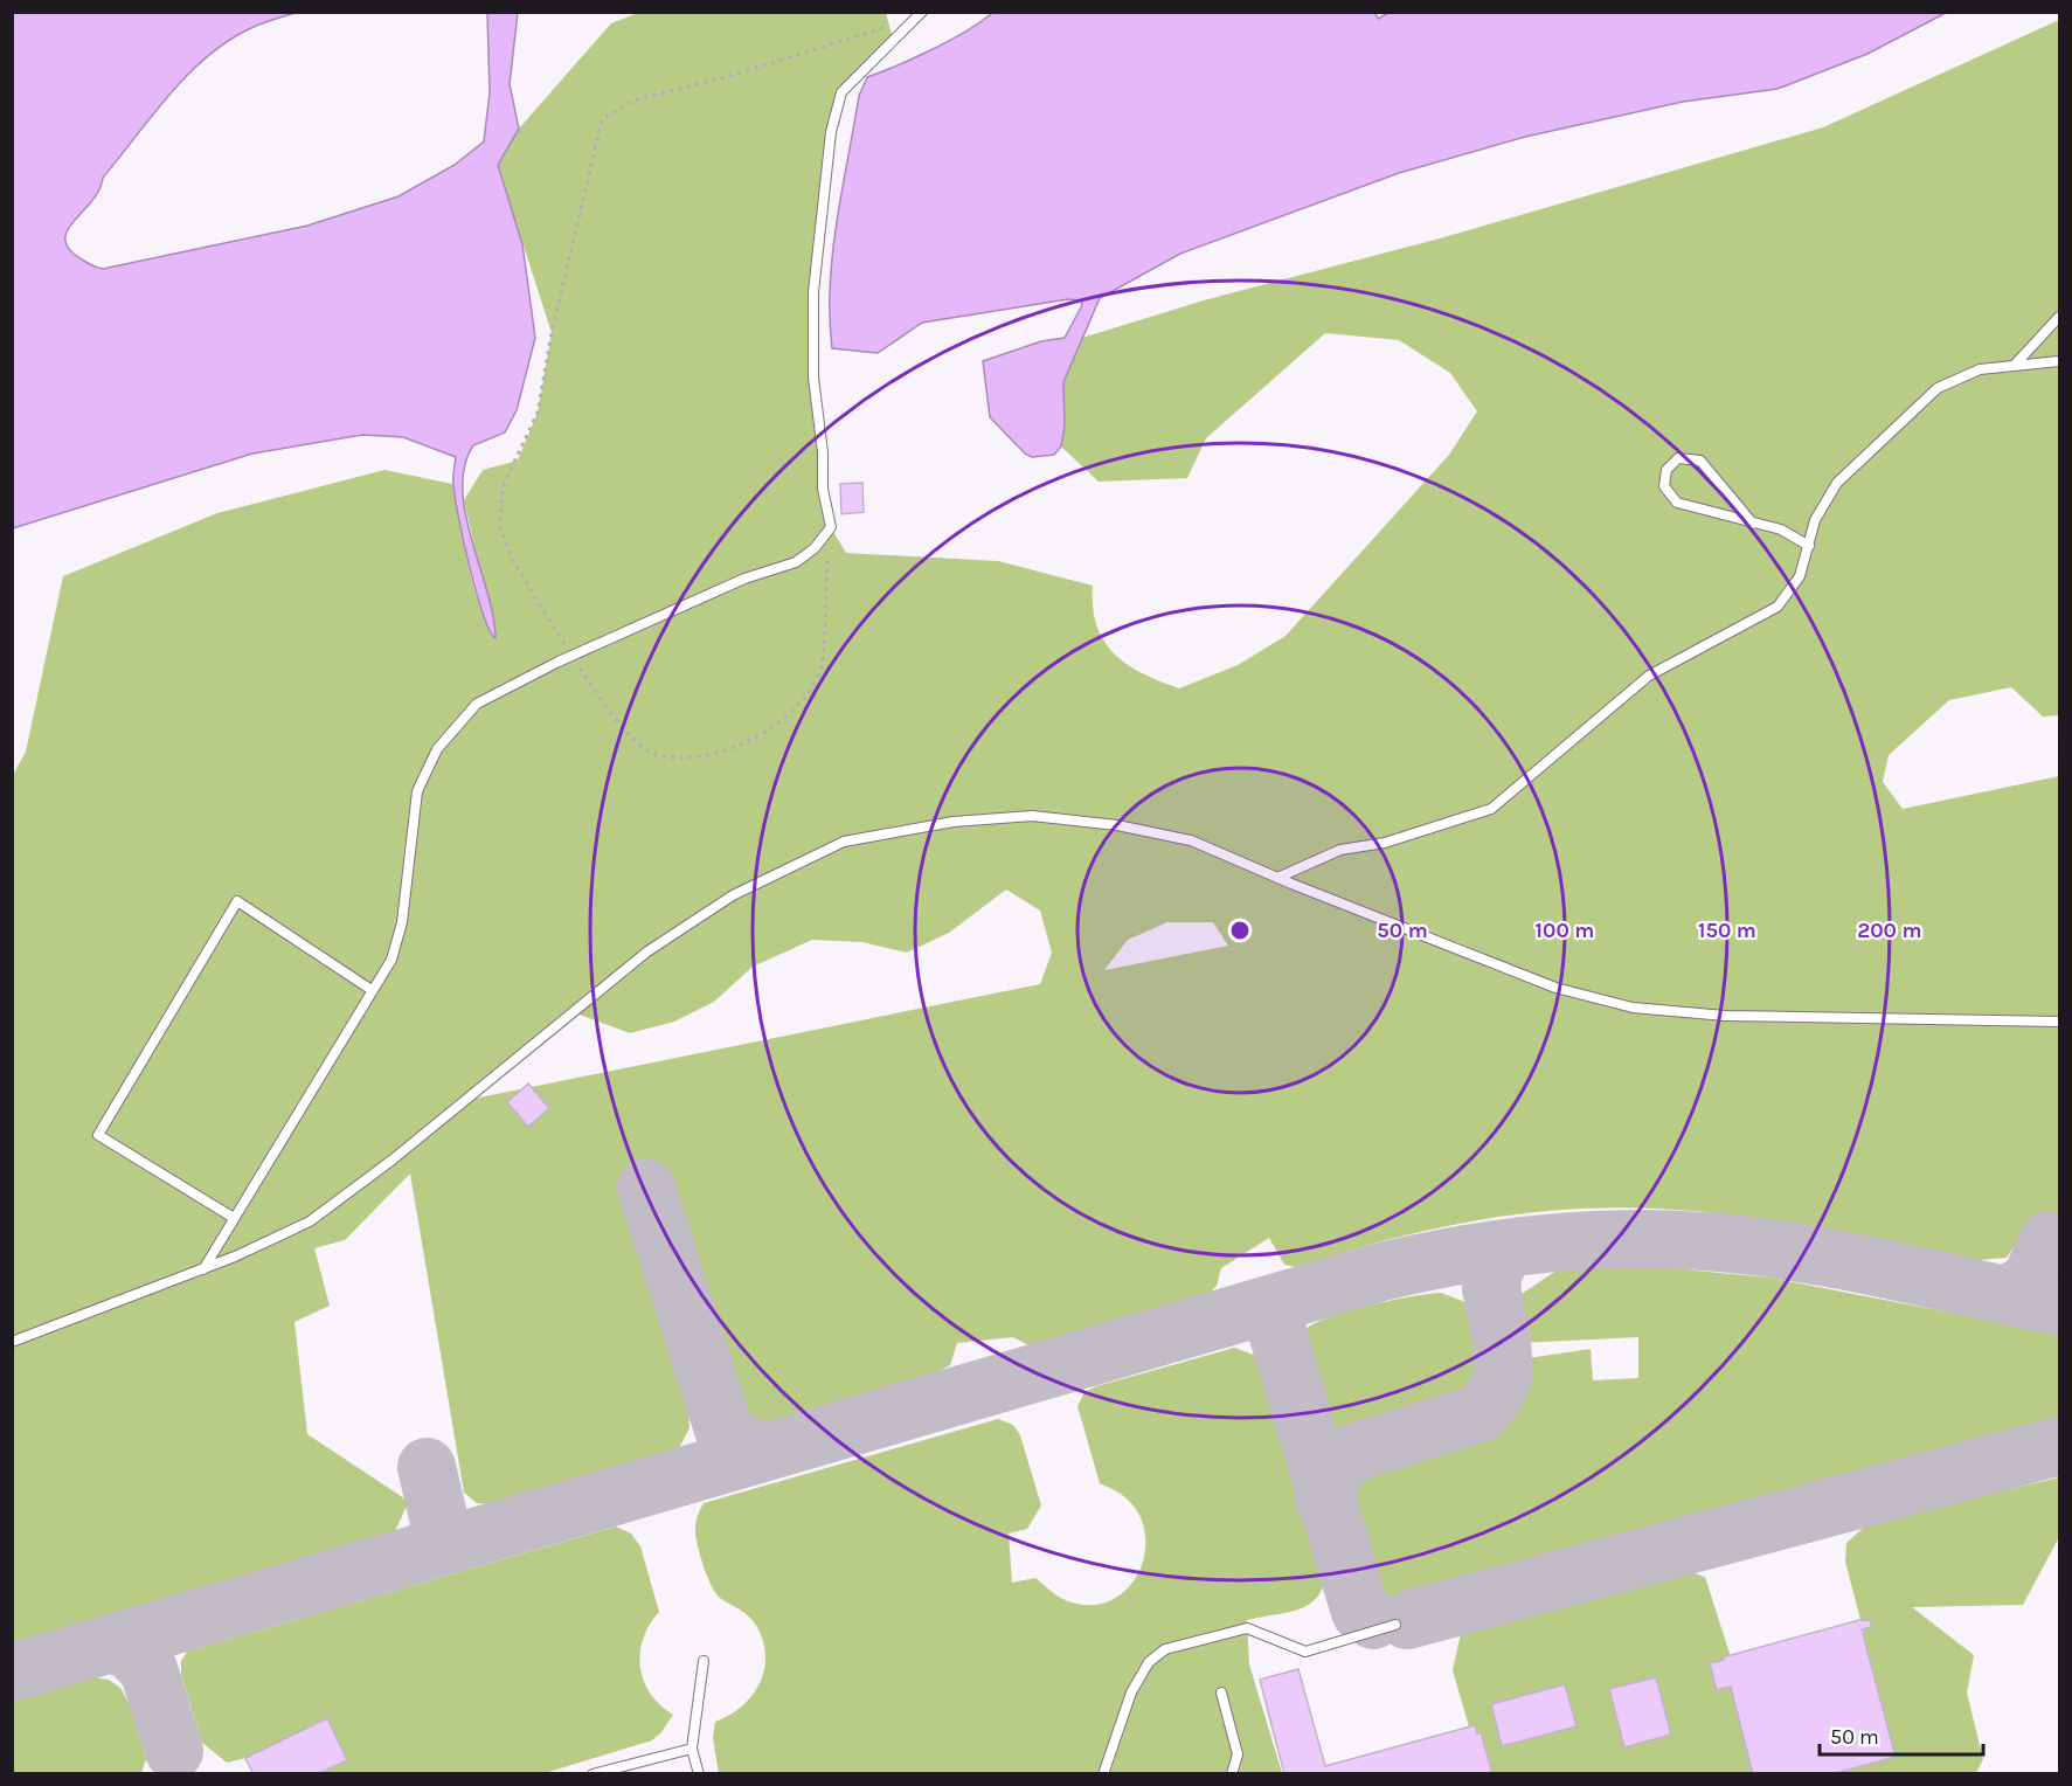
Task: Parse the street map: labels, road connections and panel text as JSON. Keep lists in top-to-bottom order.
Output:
{
  "scale_bar": "50 m",
  "rings": [
    "50 m",
    "100 m",
    "150 m",
    "200 m"
  ]
}
